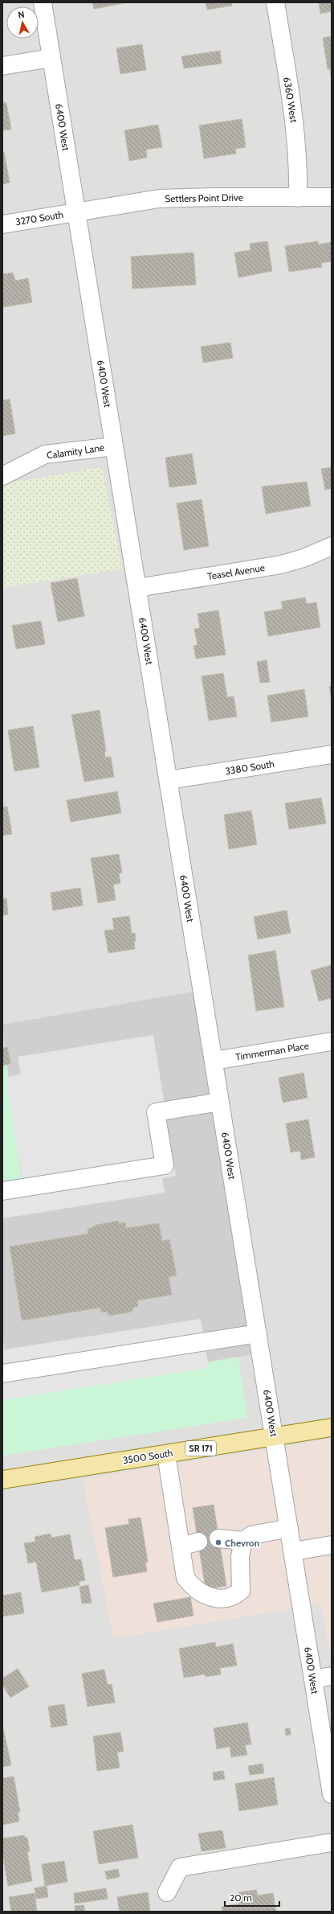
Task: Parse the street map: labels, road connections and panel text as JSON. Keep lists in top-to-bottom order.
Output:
{
  "streets": {
    "main road": ["SR 171", "3500 South"],
    "street": [
      "6360 West",
      "6400 West",
      "Settlers Point Drive",
      "3270 South",
      "Calamity Lane",
      "Teasel Avenue",
      "3380 South",
      "Timmerman Place"
    ]
  },
  "crossings": [
    ["6360 West", "Settlers Point Drive"],
    ["6400 West", "Settlers Point Drive"],
    ["6400 West", "3270 South"],
    ["6400 West", "Calamity Lane"],
    ["6400 West", "Teasel Avenue"],
    ["6400 West", "3380 South"],
    ["6400 West", "Timmerman Place"],
    ["6400 West", "3500 South"],
    ["Settlers Point Drive", "3270 South"]
  ],
  "places": ["Chevron"],
  "scale_bar": "20 m",
  "north": "top"
}
